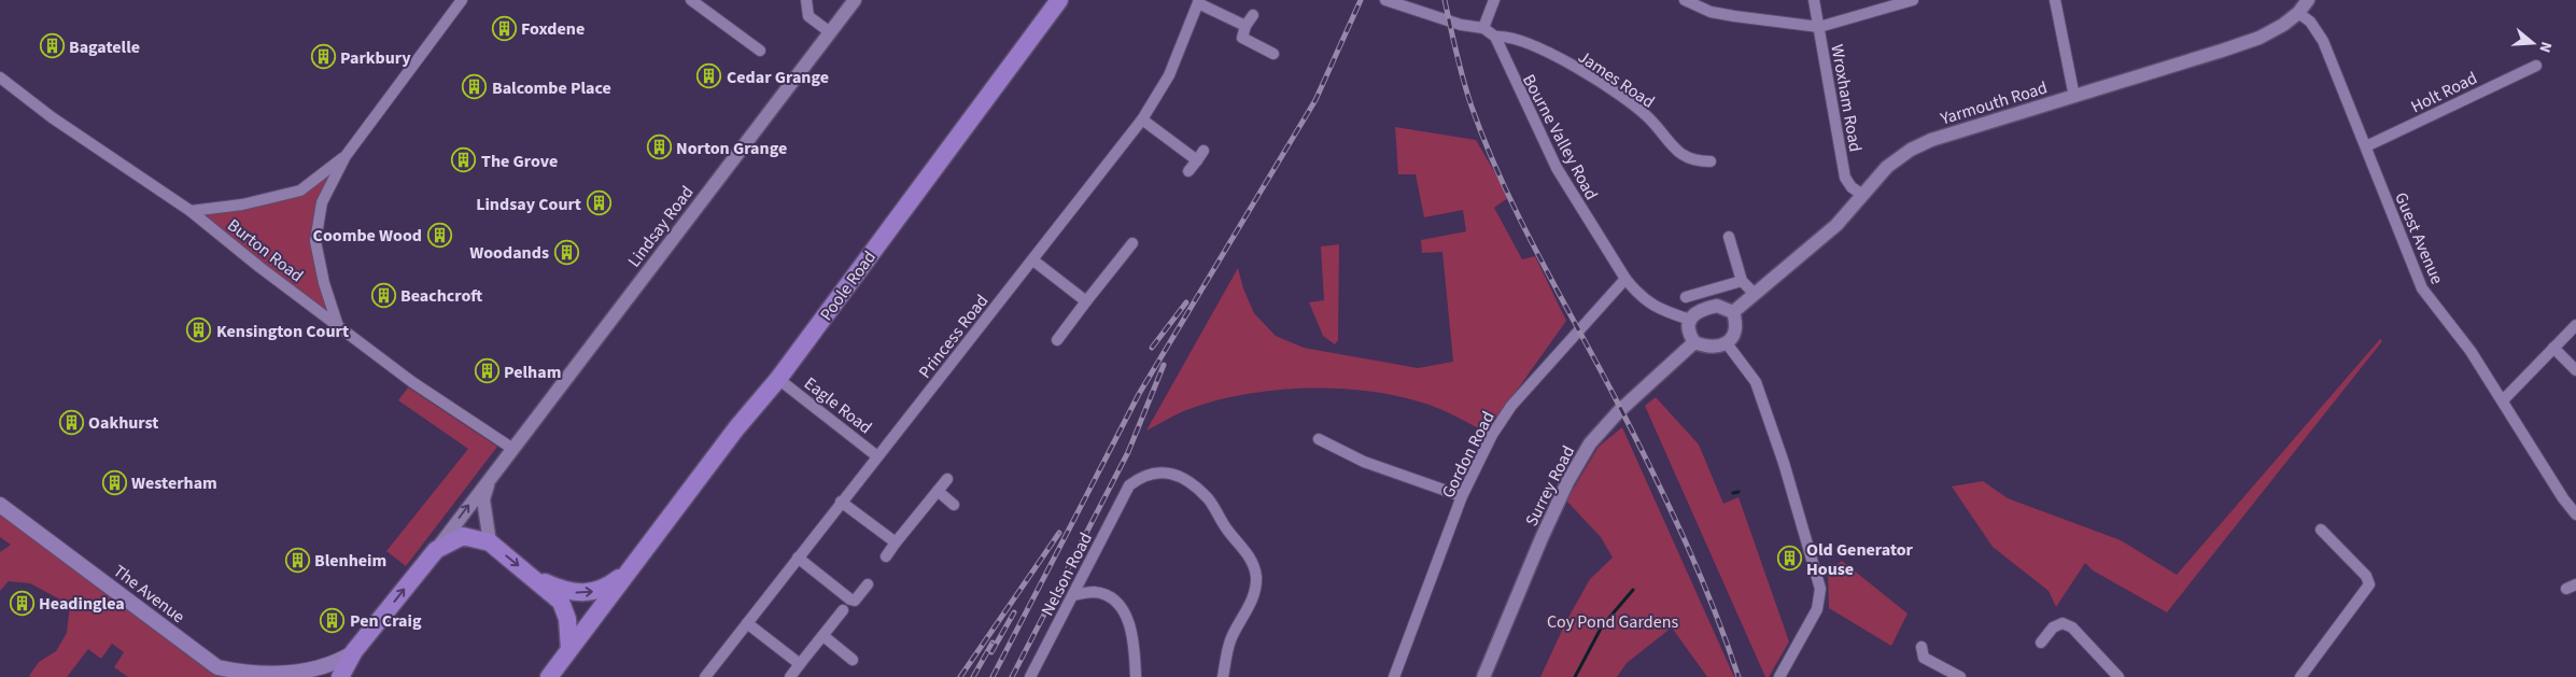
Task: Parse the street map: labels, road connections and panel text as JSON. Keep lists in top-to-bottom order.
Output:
{
  "streets": {
    "highway": ["Poole Road"],
    "main road": ["The Avenue"],
    "street": [
      "James Road",
      "Holt Road",
      "Wroxham Road",
      "Yarmouth Road",
      "Bourne Valley Road",
      "Lindsay Road",
      "Guest Avenue",
      "Burton Road",
      "Princess Road",
      "Eagle Road",
      "Gordon Road",
      "Surrey Road",
      "Nelson Road"
    ]
  },
  "crossings": [
    ["James Road", "Bourne Valley Road"],
    ["Holt Road", "Guest Avenue"],
    ["Wroxham Road", "Yarmouth Road"],
    ["Yarmouth Road", "Bourne Valley Road"],
    ["Yarmouth Road", "Guest Avenue"],
    ["Yarmouth Road", "Surrey Road"],
    ["Bourne Valley Road", "Gordon Road"],
    ["Bourne Valley Road", "Surrey Road"],
    ["Lindsay Road", "Burton Road"],
    ["Poole Road", "Eagle Road"],
    ["Princess Road", "Eagle Road"]
  ],
  "parks": ["Coy Pond Gardens"],
  "places": {
    "building": [
      "Foxdene",
      "Bagatelle",
      "Parkbury",
      "Cedar Grange",
      "Balcombe Place",
      "Norton Grange",
      "The Grove",
      "Lindsay Court",
      "Coombe Wood",
      "Woodands",
      "Beachcroft",
      "Kensington Court",
      "Pelham",
      "Oakhurst",
      "Westerham",
      "Old Generator House",
      "Blenheim",
      "Headinglea",
      "Pen Craig"
    ]
  },
  "north": "right"
}
